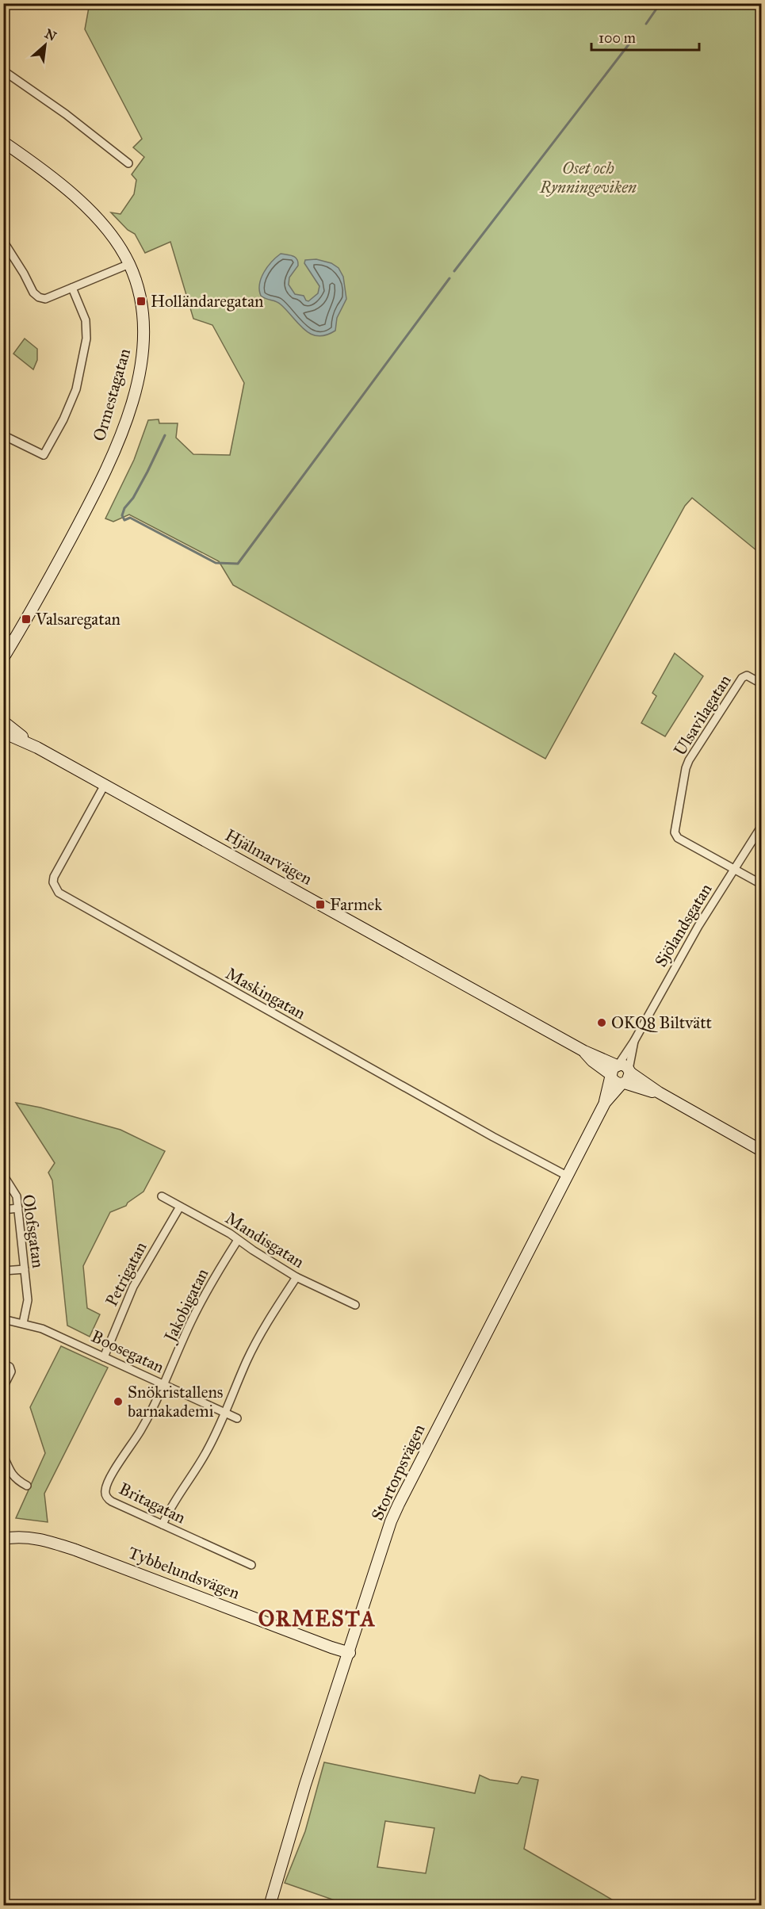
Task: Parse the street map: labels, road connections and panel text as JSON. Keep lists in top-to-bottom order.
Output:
{
  "streets": {
    "street": [
      "Ormestagatan",
      "Ulsavilagatan",
      "Hjälmarvägen",
      "Sjölandsgatan",
      "Maskingatan",
      "Olofsgatan",
      "Mandisgatan",
      "Petrigatan",
      "Jakobigatan",
      "Boosegatan",
      "Stortorpsvägen",
      "Britagatan",
      "Tybbelundsvägen"
    ]
  },
  "crossings": [
    ["Ulsavilagatan", "Sjölandsgatan"],
    ["Hjälmarvägen", "Sjölandsgatan"],
    ["Hjälmarvägen", "Maskingatan"],
    ["Hjälmarvägen", "Stortorpsvägen"],
    ["Sjölandsgatan", "Stortorpsvägen"],
    ["Maskingatan", "Stortorpsvägen"],
    ["Olofsgatan", "Boosegatan"],
    ["Mandisgatan", "Petrigatan"],
    ["Mandisgatan", "Jakobigatan"],
    ["Petrigatan", "Boosegatan"],
    ["Jakobigatan", "Boosegatan"],
    ["Jakobigatan", "Britagatan"],
    ["Boosegatan", "Britagatan"],
    ["Stortorpsvägen", "Tybbelundsvägen"]
  ],
  "districts": ["ORMESTA"],
  "parks": ["Oset och Rynningeviken"],
  "places": {
    "transit": ["Holländaregatan", "Valsaregatan", "Farmek"],
    "other": ["OKQ8 Biltvätt", "Snökristallens barnakademi"]
  },
  "scale_bar": "100 m",
  "north": "top right"
}
